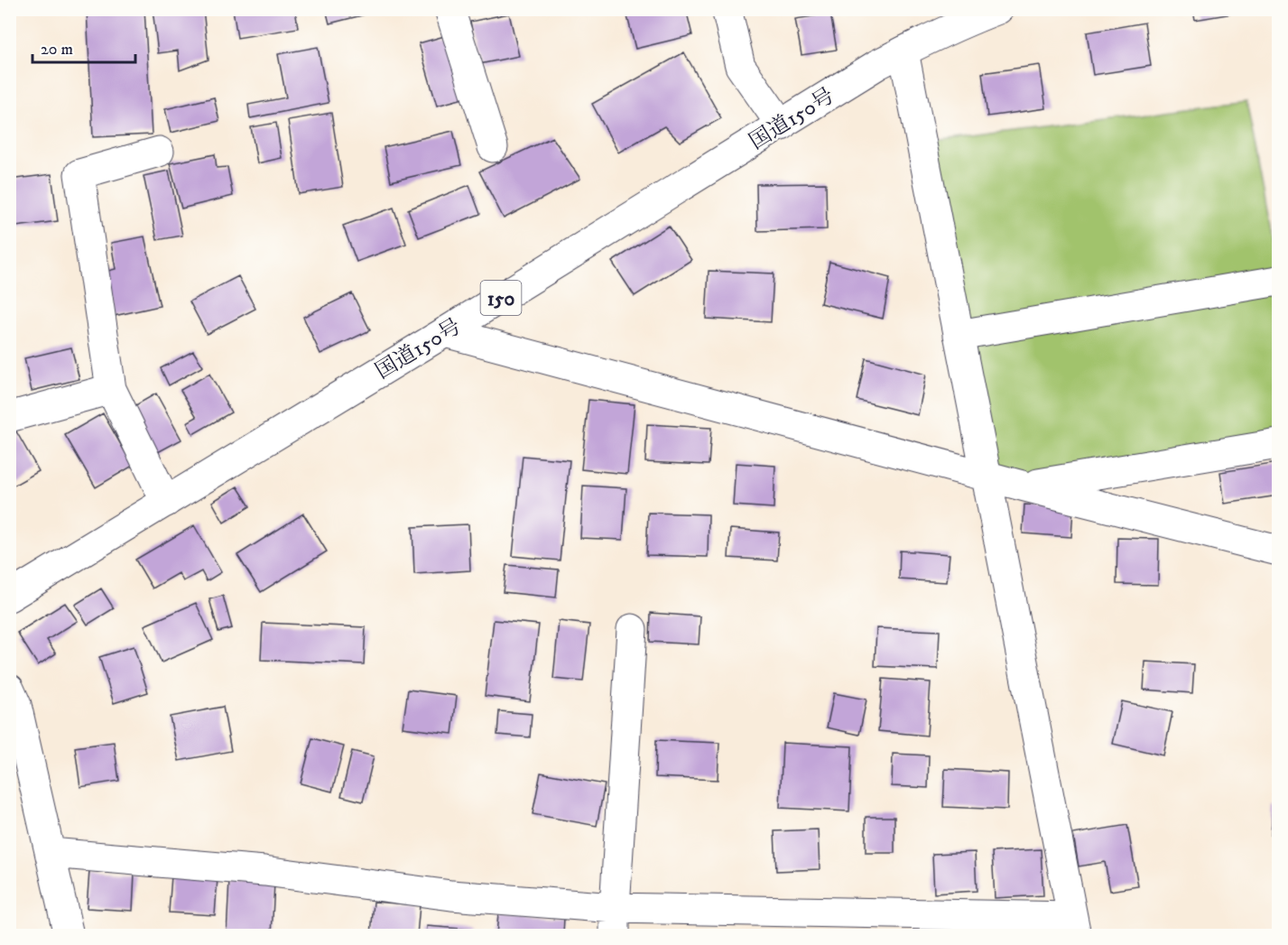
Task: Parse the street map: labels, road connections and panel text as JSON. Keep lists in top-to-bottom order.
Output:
{
  "streets": {
    "main road": ["国道150号", "150"]
  },
  "scale_bar": "20 m"
}
